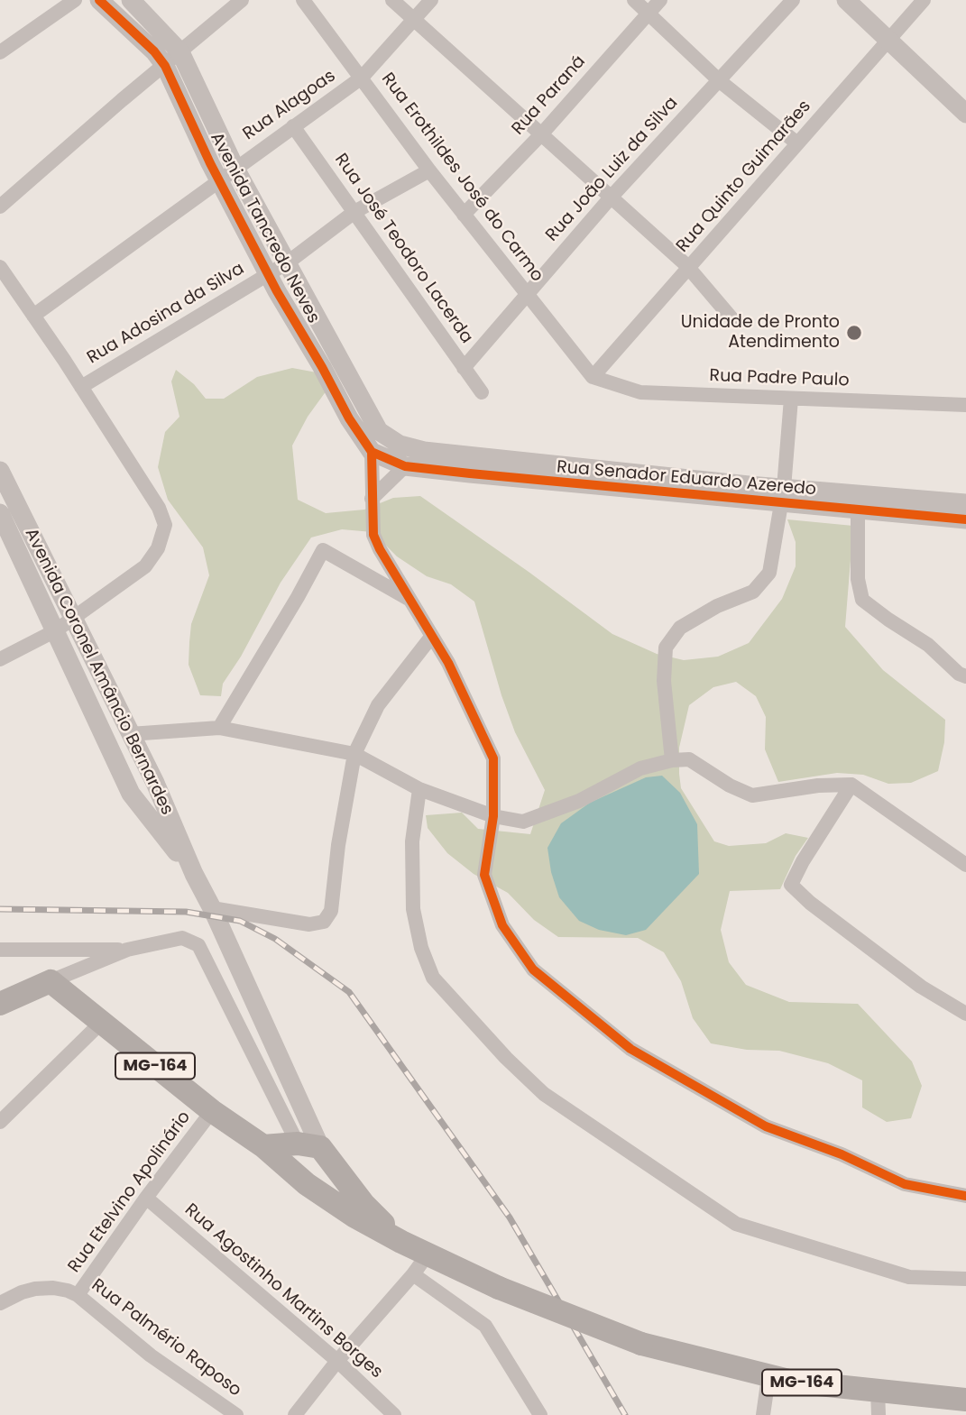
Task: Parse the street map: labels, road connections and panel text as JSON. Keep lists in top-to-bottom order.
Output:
{
  "streets": {
    "main road": ["Avenida Coronel Amâncio Bernardes", "MG-164"],
    "street": [
      "Rua Paraná",
      "Rua Alagoas",
      "Rua João Luiz da Silva",
      "Rua Quinto Guimarães",
      "Rua Erothildes José do Carmo",
      "Avenida Tancredo Neves",
      "Rua José Teodoro Lacerda",
      "Rua Adosina da Silva",
      "Rua Padre Paulo",
      "Rua Senador Eduardo Azeredo",
      "Rua Etelvino Apolinário",
      "Rua Agostinho Martins Borges",
      "Rua Palmério Raposo"
    ]
  },
  "crossings": [
    ["Rua Paraná", "Rua Erothildes José do Carmo"],
    ["Rua Alagoas", "Rua Erothildes José do Carmo"],
    ["Rua Alagoas", "Avenida Tancredo Neves"],
    ["Rua Alagoas", "Rua José Teodoro Lacerda"],
    ["Rua João Luiz da Silva", "Rua Erothildes José do Carmo"],
    ["Rua João Luiz da Silva", "Rua José Teodoro Lacerda"],
    ["Rua Quinto Guimarães", "Rua Erothildes José do Carmo"],
    ["Rua Quinto Guimarães", "Rua Padre Paulo"],
    ["Rua Erothildes José do Carmo", "Rua Adosina da Silva"],
    ["Rua Erothildes José do Carmo", "Rua Padre Paulo"],
    ["Avenida Tancredo Neves", "Rua Adosina da Silva"],
    ["Avenida Tancredo Neves", "Rua Senador Eduardo Azeredo"],
    ["Rua José Teodoro Lacerda", "Rua Adosina da Silva"],
    ["Avenida Coronel Amâncio Bernardes", "MG-164"],
    ["MG-164", "Rua Etelvino Apolinário"],
    ["Rua Etelvino Apolinário", "Rua Agostinho Martins Borges"],
    ["Rua Etelvino Apolinário", "Rua Palmério Raposo"]
  ],
  "places": ["Unidade de Pronto Atendimento"]
}
